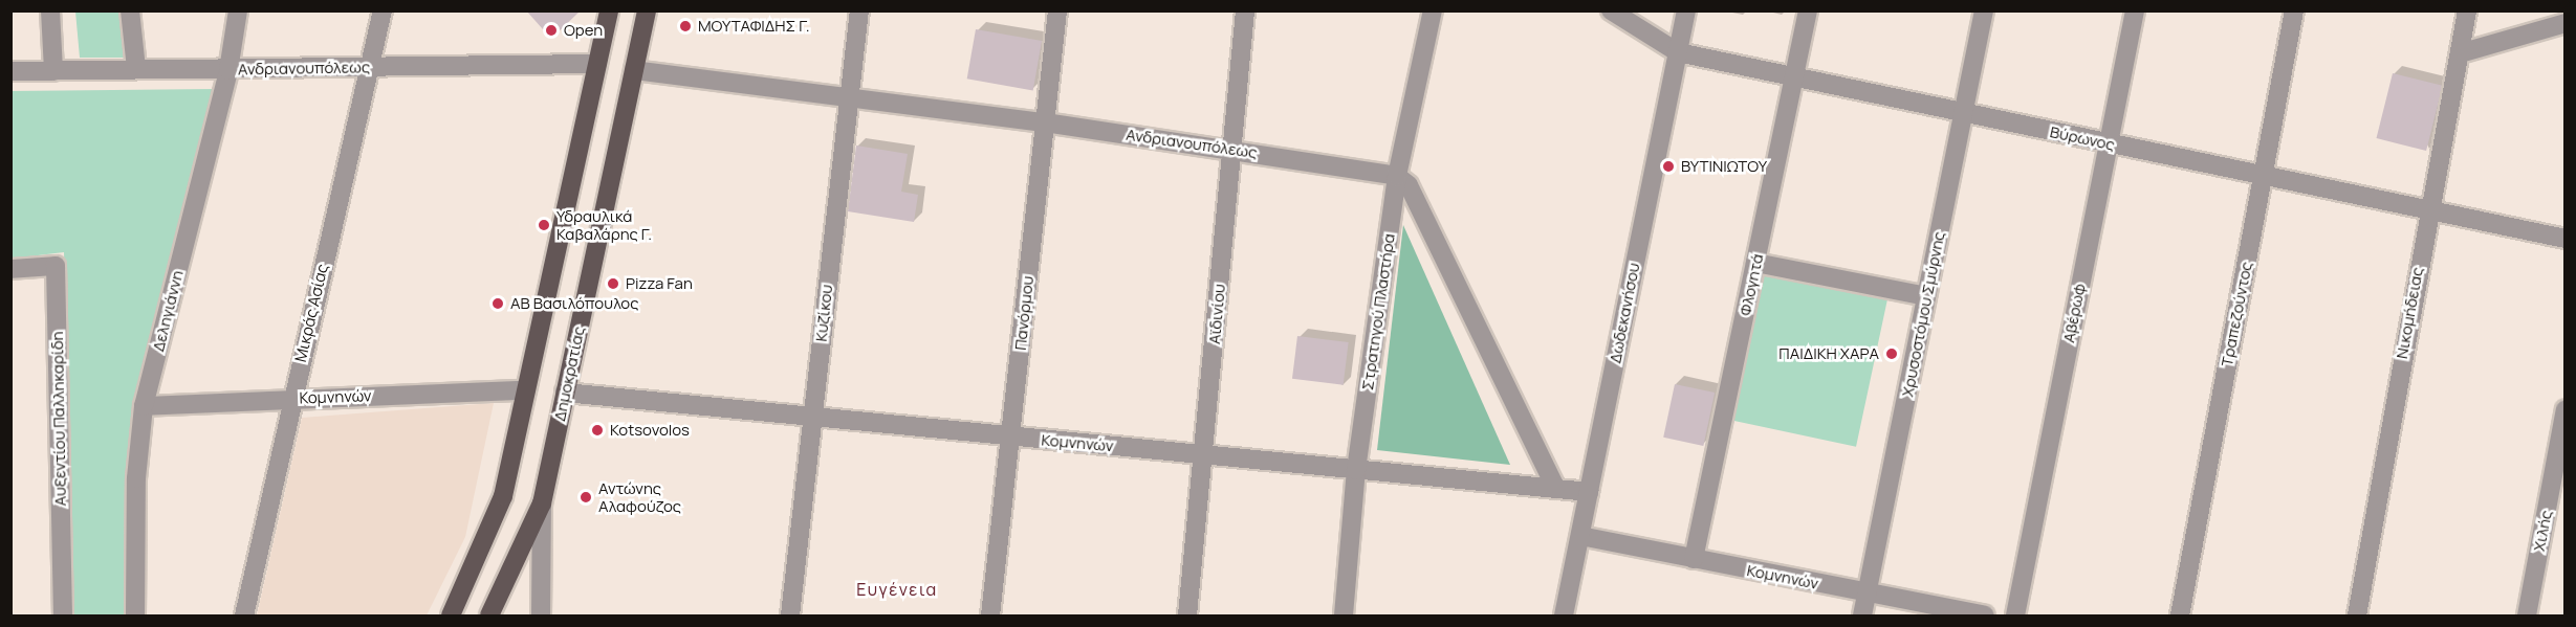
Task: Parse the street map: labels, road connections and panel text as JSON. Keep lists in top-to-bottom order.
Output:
{
  "streets": {
    "main road": ["Δημοκρατίας"],
    "street": [
      "Ανδριανουπόλεως",
      "Βύρωνος",
      "Φλογητά",
      "Δεληγιάννη",
      "Στρατηγού Πλαστήρα",
      "Μικράς Ασίας",
      "Κυζίκου",
      "Πανόρμου",
      "Δωδεκανήσου",
      "Αβέρωφ",
      "Νικομήδειας",
      "Αϊδινίου",
      "Χρυσοστόμου Σμύρνης",
      "Τραπεζούντος",
      "Κομνηνών",
      "Αυξεντίου Παλληκαρίδη",
      "Χιλής"
    ]
  },
  "crossings": [
    ["Ανδριανουπόλεως", "Δεληγιάννη"],
    ["Ανδριανουπόλεως", "Στρατηγού Πλαστήρα"],
    ["Ανδριανουπόλεως", "Μικράς Ασίας"],
    ["Ανδριανουπόλεως", "Κυζίκου"],
    ["Ανδριανουπόλεως", "Πανόρμου"],
    ["Ανδριανουπόλεως", "Αϊδινίου"],
    ["Ανδριανουπόλεως", "Δημοκρατίας"],
    ["Βύρωνος", "Φλογητά"],
    ["Βύρωνος", "Δωδεκανήσου"],
    ["Βύρωνος", "Αβέρωφ"],
    ["Βύρωνος", "Νικομήδειας"],
    ["Βύρωνος", "Χρυσοστόμου Σμύρνης"],
    ["Βύρωνος", "Τραπεζούντος"],
    ["Φλογητά", "Κομνηνών"],
    ["Δεληγιάννη", "Κομνηνών"],
    ["Στρατηγού Πλαστήρα", "Κομνηνών"],
    ["Μικράς Ασίας", "Κομνηνών"],
    ["Κυζίκου", "Κομνηνών"],
    ["Πανόρμου", "Κομνηνών"],
    ["Δωδεκανήσου", "Κομνηνών"],
    ["Αϊδινίου", "Κομνηνών"],
    ["Χρυσοστόμου Σμύρνης", "Κομνηνών"],
    ["Δημοκρατίας", "Κομνηνών"]
  ],
  "districts": ["Ευγένεια"],
  "places": [
    "ΜΟΥΤΑΦΙΔΗΣ Γ.",
    "Open",
    "ΒΥΤΙΝΙΩΤΟΥ",
    "Υδραυλικά Καβαλάρης Γ.",
    "Pizza Fan",
    "ΑΒ Βασιλόπουλος",
    "ΠΑΙΔΙΚΗ ΧΑΡΑ",
    "Kotsovolos",
    "Αντώνης Αλαφούζος"
  ]
}
